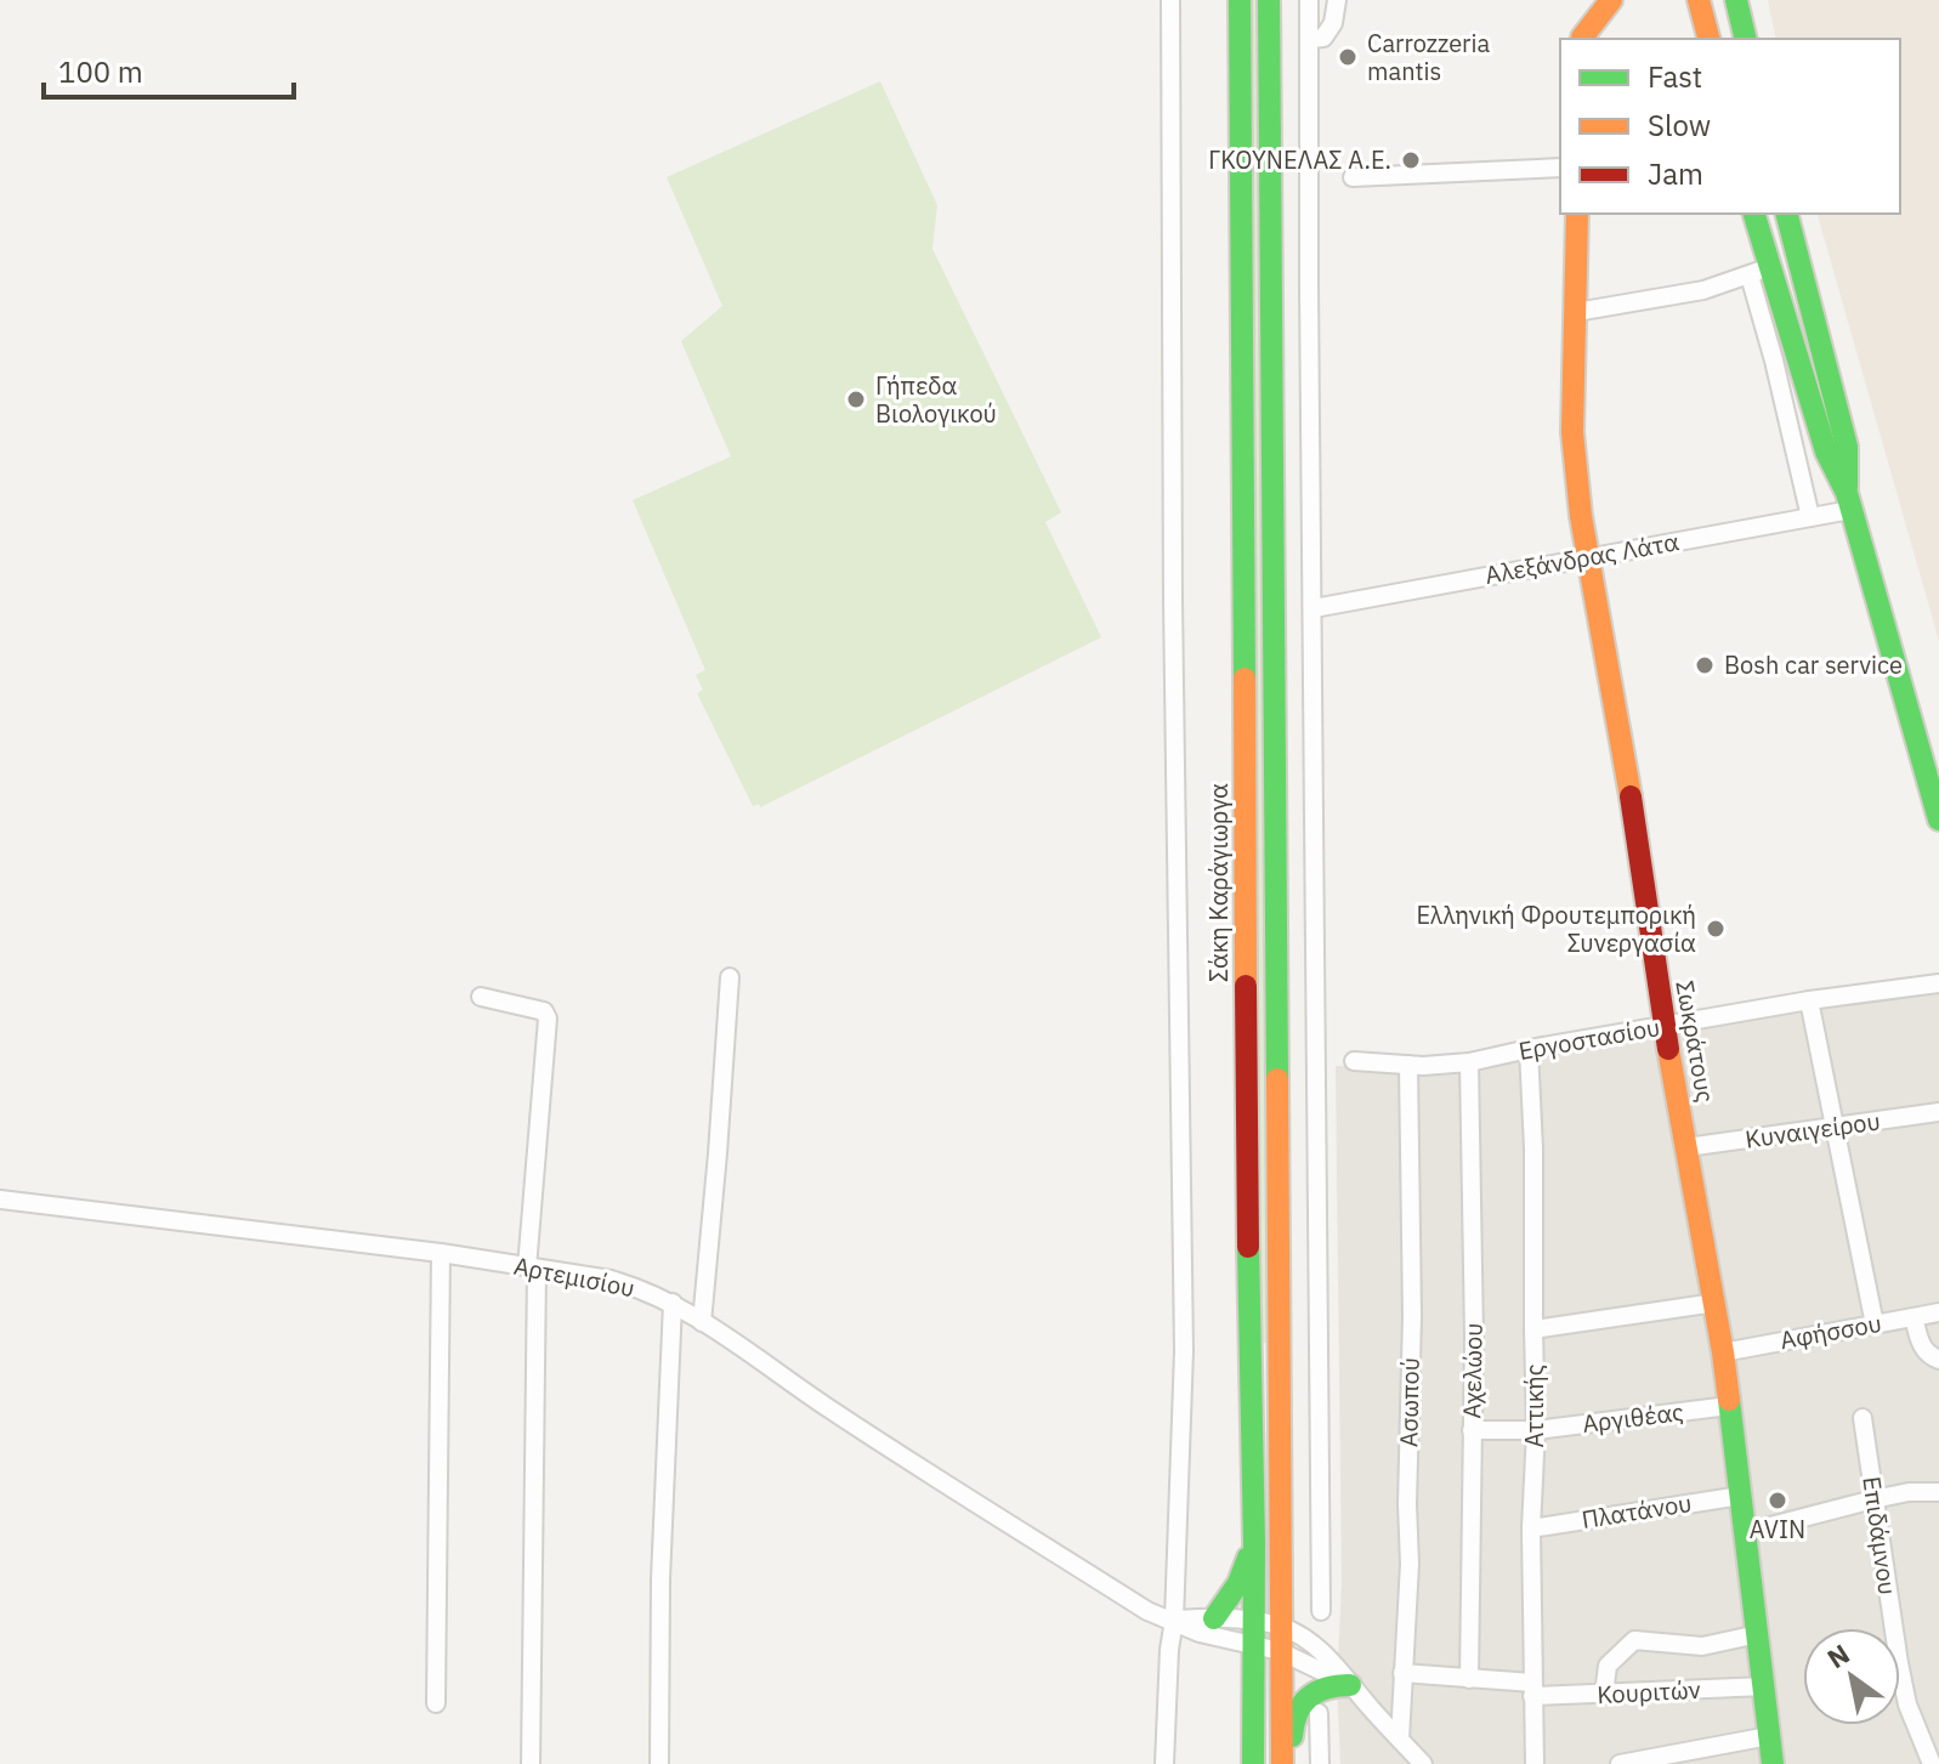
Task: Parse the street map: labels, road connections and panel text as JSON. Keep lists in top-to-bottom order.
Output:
{
  "streets": {
    "main road": ["Σάκη Καράγιωργα", "Σωκράτους"],
    "street": [
      "Αλεξάνδρας Λάτα",
      "Εργοστασίου",
      "Κυναιγείρου",
      "Αρτεμισίου",
      "Αφήσσου",
      "Αχελώου",
      "Ασωπού",
      "Αττικής",
      "Αργιθέας",
      "Πλατάνου",
      "Επιδάμνου",
      "Κουριτών"
    ]
  },
  "crossings": [
    ["Αλεξάνδρας Λάτα", "Σωκράτους"],
    ["Σάκη Καράγιωργα", "Αρτεμισίου"],
    ["Εργοστασίου", "Σωκράτους"],
    ["Εργοστασίου", "Αχελώου"],
    ["Εργοστασίου", "Ασωπού"],
    ["Εργοστασίου", "Αττικής"],
    ["Σωκράτους", "Κυναιγείρου"],
    ["Σωκράτους", "Αφήσσου"],
    ["Σωκράτους", "Αργιθέας"],
    ["Σωκράτους", "Πλατάνου"],
    ["Σωκράτους", "Κουριτών"],
    ["Αχελώου", "Αργιθέας"],
    ["Αχελώου", "Κουριτών"],
    ["Ασωπού", "Κουριτών"],
    ["Αττικής", "Αργιθέας"],
    ["Αττικής", "Πλατάνου"],
    ["Αττικής", "Κουριτών"]
  ],
  "places": [
    "Carrozzeria mantis",
    "ΓΚΟΥΝΕΛΑΣ Α.Ε.",
    "Γήπεδα Βιολογικού",
    "Bosh car service",
    "Ελληνική Φρουτεμπορική Συνεργασία",
    "AVIN"
  ],
  "legend": ["Fast", "Slow", "Jam"],
  "scale_bar": "100 m",
  "north": "top left"
}
